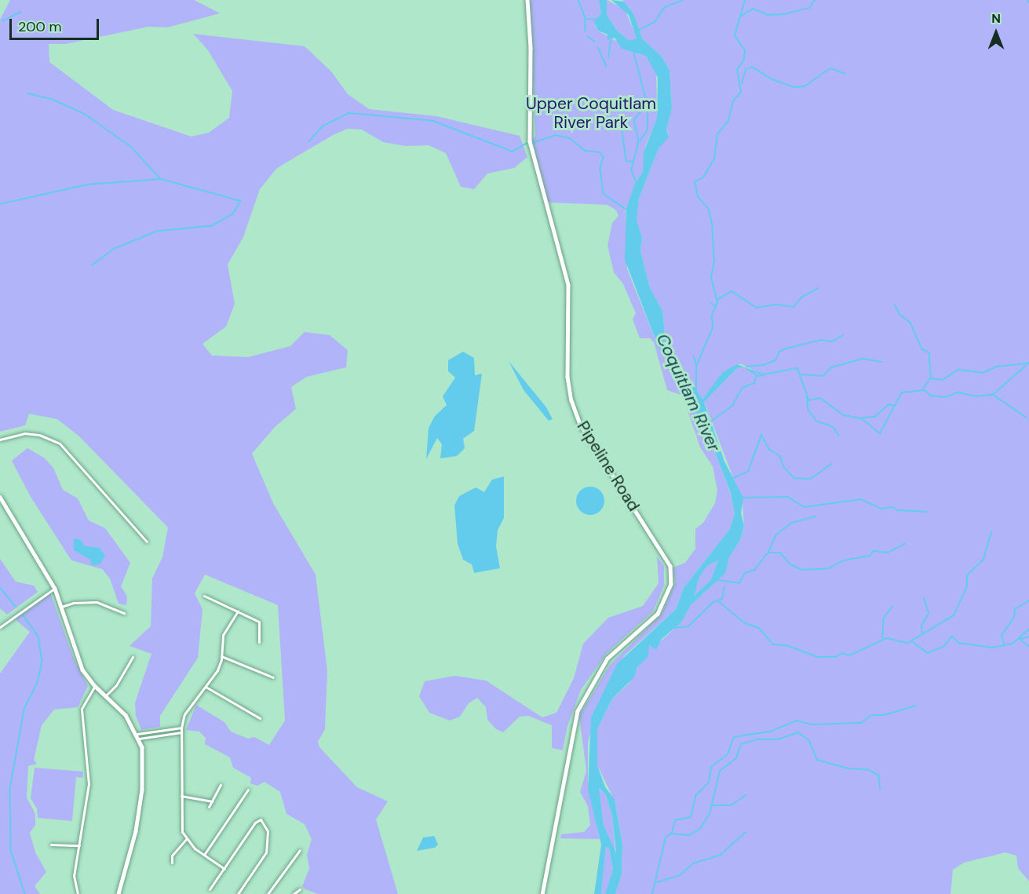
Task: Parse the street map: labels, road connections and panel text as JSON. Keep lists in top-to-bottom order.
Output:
{
  "streets": {
    "street": ["Pipeline Road"]
  },
  "water": ["Coquitlam River"],
  "parks": ["Upper Coquitlam River Park"],
  "scale_bar": "200 m",
  "north": "top"
}
